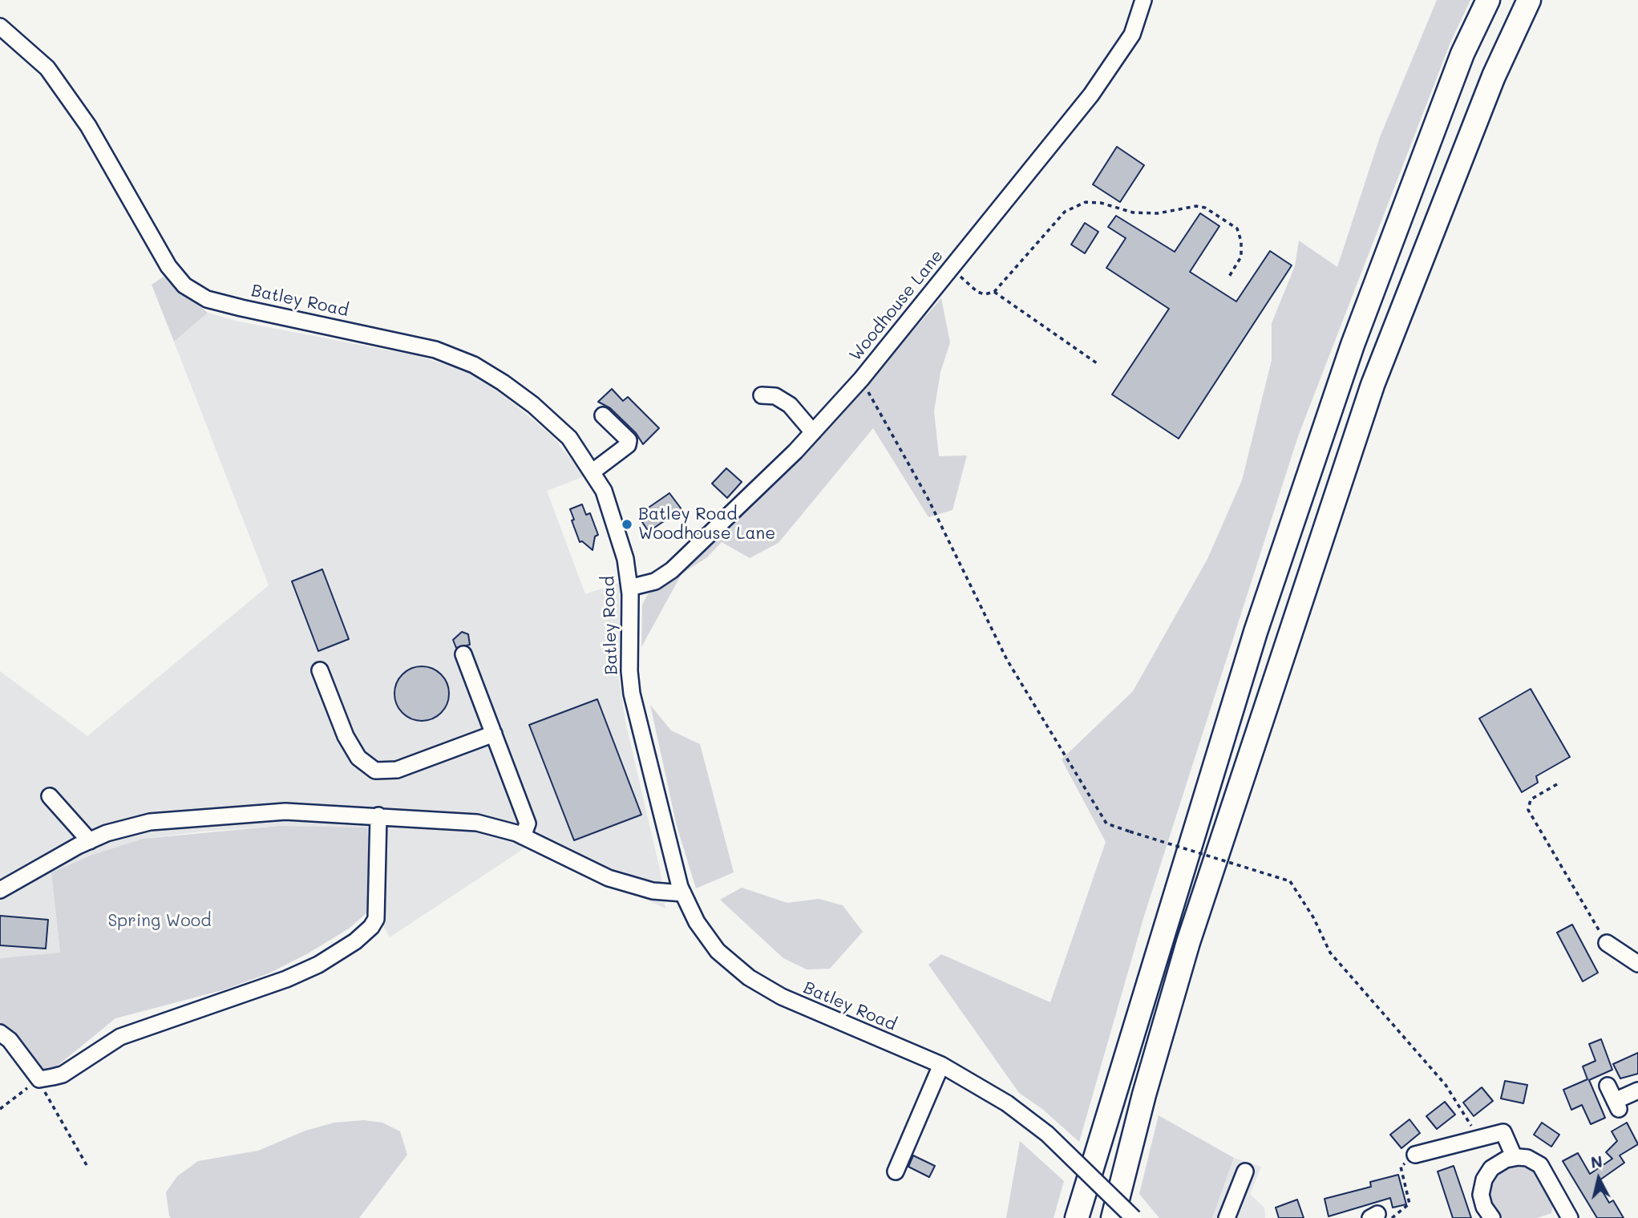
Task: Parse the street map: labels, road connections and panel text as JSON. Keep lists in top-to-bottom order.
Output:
{
  "streets": {
    "street": ["Batley Road", "Woodhouse Lane"]
  },
  "crossings": [
    ["Batley Road", "Woodhouse Lane"]
  ],
  "parks": ["Spring Wood"],
  "places": ["Batley Road Woodhouse Lane"],
  "north": "top"
}
